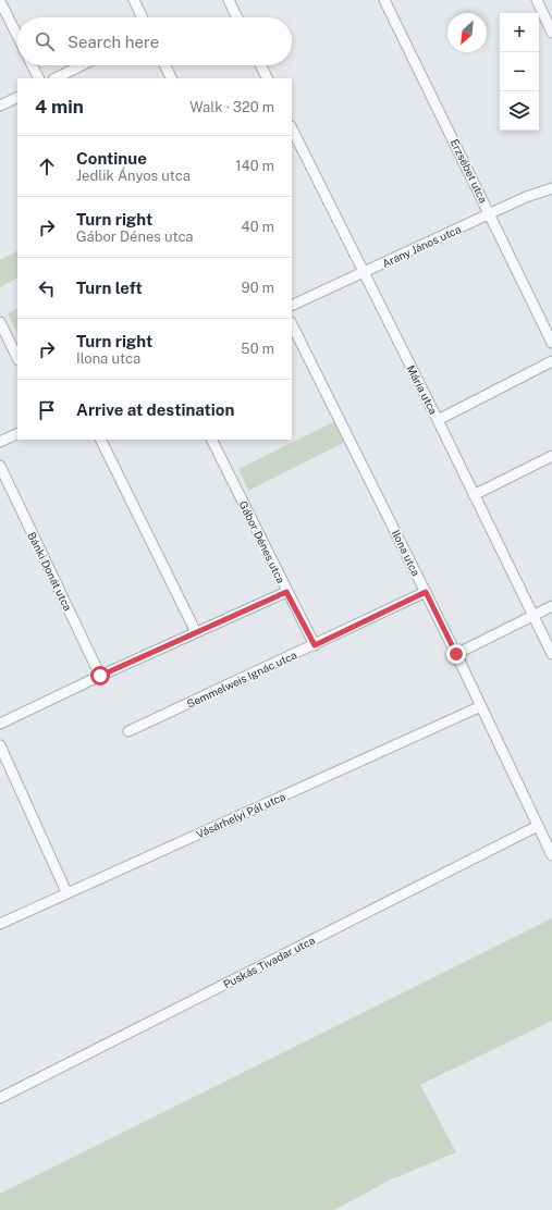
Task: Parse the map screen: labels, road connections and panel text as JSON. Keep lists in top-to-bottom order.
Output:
{
  "streets": {
    "street": [
      "Erzsébet utca",
      "Arany János utca",
      "Mária utca",
      "Gábor Dénes utca",
      "Ilona utca",
      "Bánki Donát utca",
      "Semmelweis Ignác utca",
      "Vásárhelyi Pál utca",
      "Puskás Tivadar utca"
    ]
  },
  "crossings": [
    ["Erzsébet utca", "Arany János utca"],
    ["Arany János utca", "Mária utca"],
    ["Gábor Dénes utca", "Semmelweis Ignác utca"],
    ["Ilona utca", "Semmelweis Ignác utca"],
    ["Ilona utca", "Vásárhelyi Pál utca"],
    ["Ilona utca", "Puskás Tivadar utca"]
  ],
  "north": "bottom left",
  "page": {
    "map_buttons": ["+", "−"],
    "search": "Search here",
    "heading": ["4 min", "Walk · 320 m"],
    "list": [
      ["Continue", "Jedlik Ányos utca", "140 m"],
      ["Turn right", "Gábor Dénes utca", "40 m"],
      ["Turn left", "90 m"],
      ["Turn right", "Ilona utca", "50 m"],
      "Arrive at destination"
    ]
  }
}
